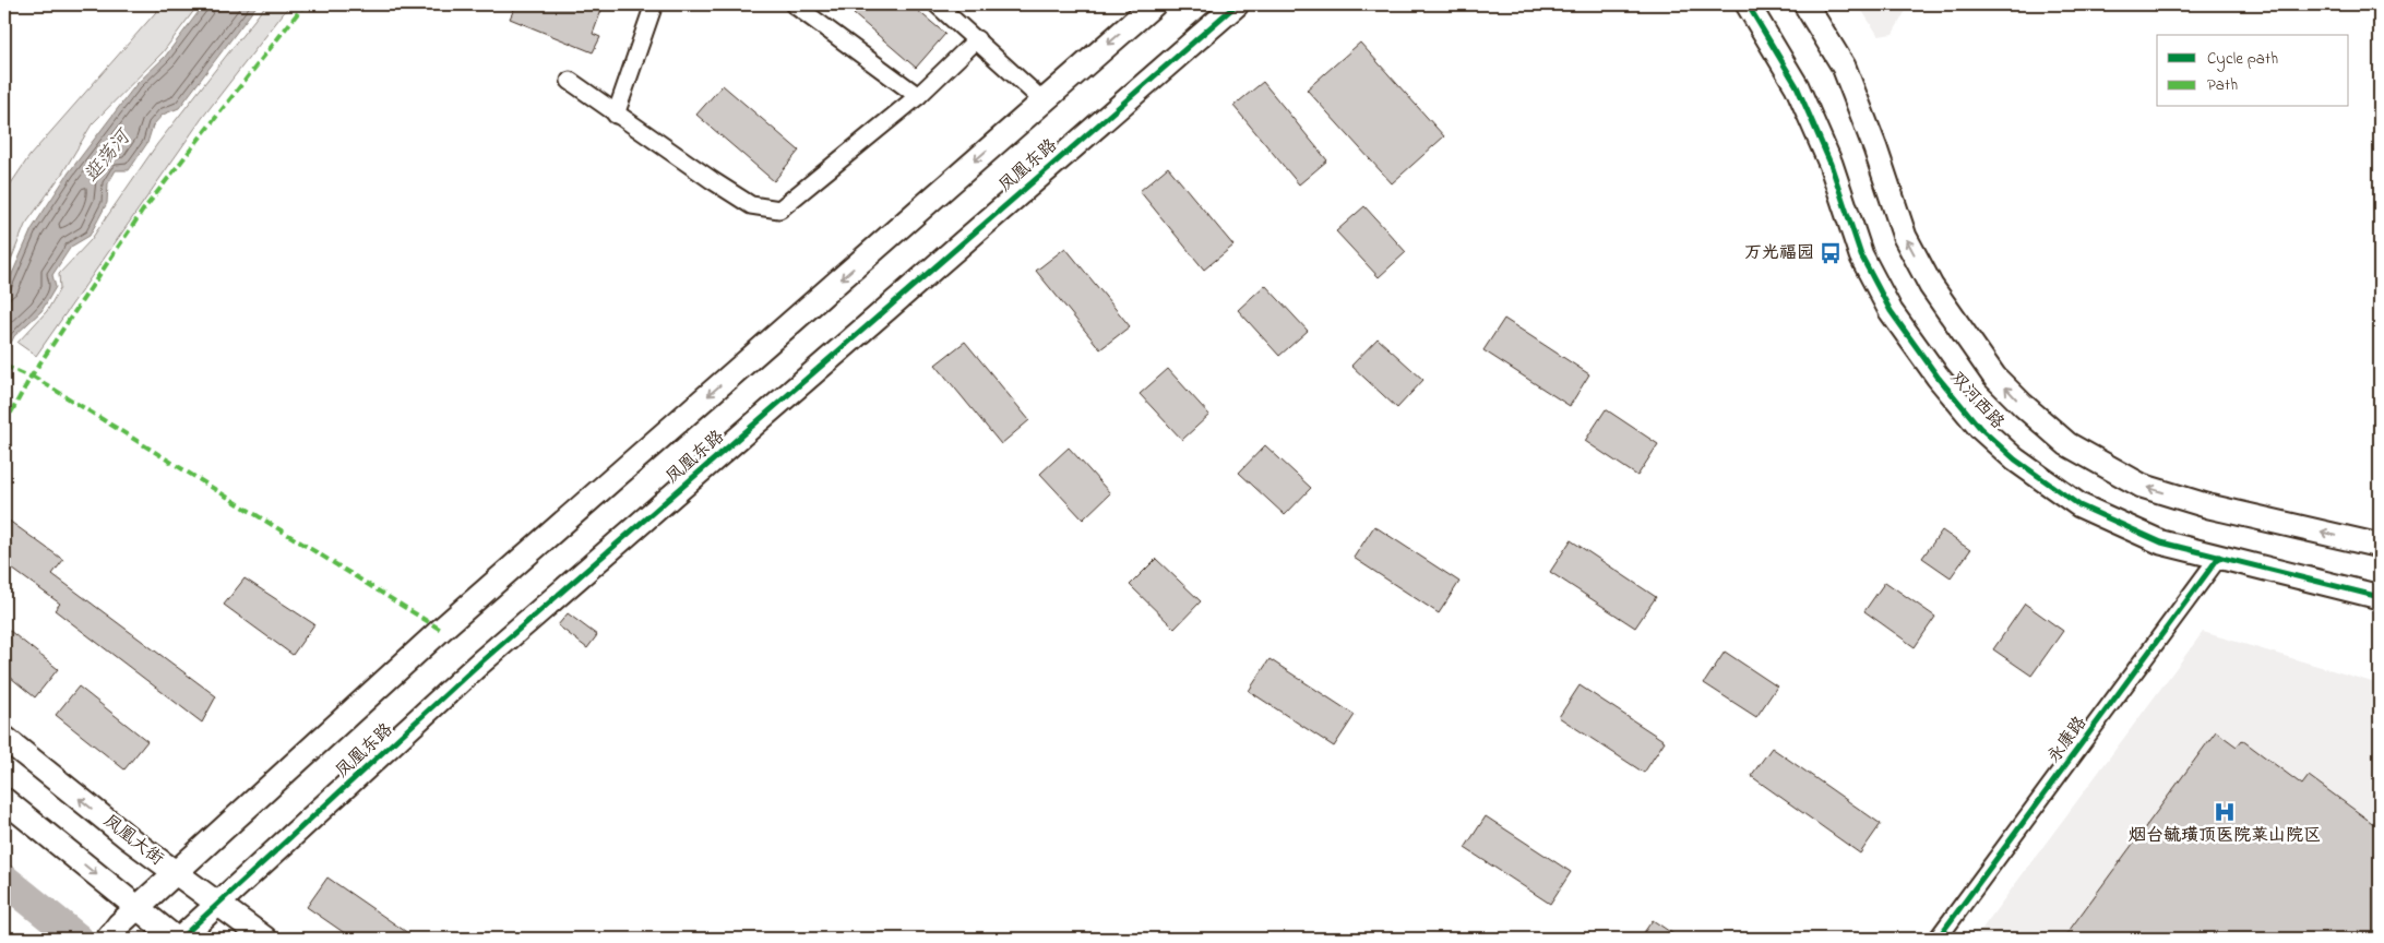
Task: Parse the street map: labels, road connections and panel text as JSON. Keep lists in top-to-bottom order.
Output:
{
  "streets": {
    "street": [
      "凤凰东路",
      "双河西路",
      "永康路",
      "凤凰大街"
    ]
  },
  "crossings": [
    ["凤凰东路", "凤凰大街"],
    ["双河西路", "永康路"]
  ],
  "water": ["逛荡河"],
  "places": {
    "bus stop": ["万光福园"],
    "hospital": ["烟台毓璜顶医院莱山院区"]
  },
  "legend": ["Cycle path", "Path"]
}
